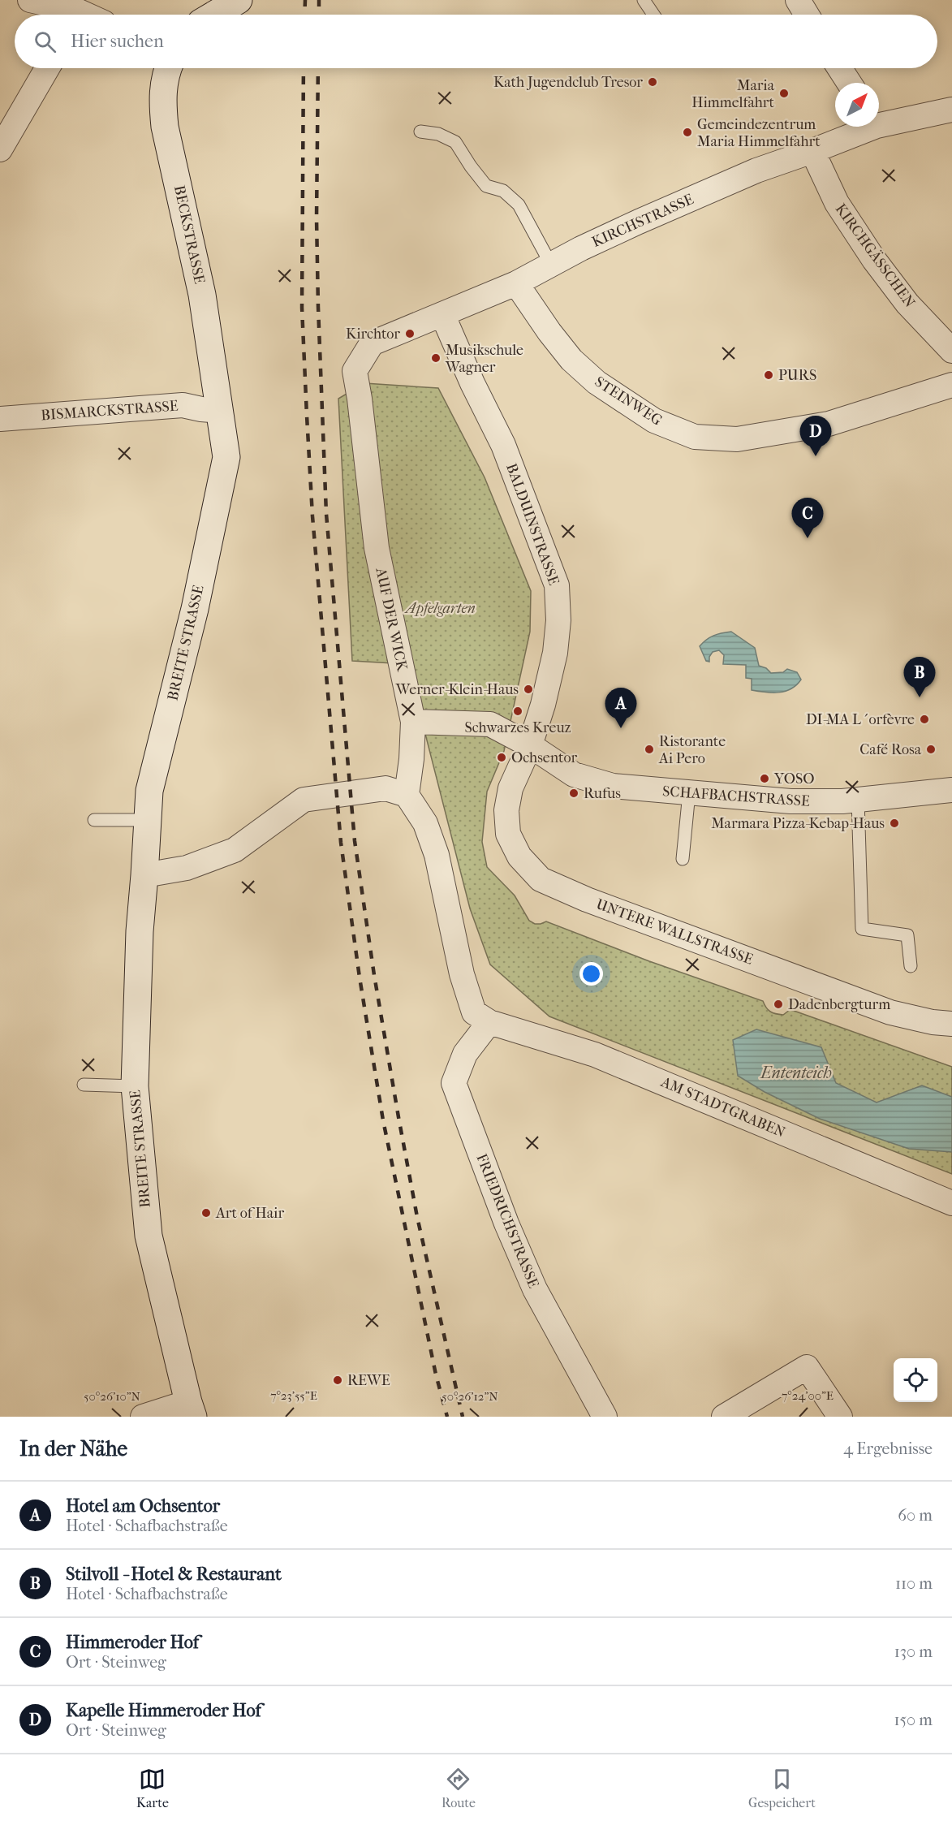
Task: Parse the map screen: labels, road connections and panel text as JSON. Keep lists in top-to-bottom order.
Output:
{
  "streets": {
    "street": [
      "KIRCHSTRASSE",
      "BECKSTRASSE",
      "KIRCHGÄSSCHEN",
      "STEINWEG",
      "BISMARCKSTRASSE",
      "BALDUINSTRASSE",
      "AUF DER WICK",
      "BREITE STRASSE",
      "SCHAFBACHSTRASSE",
      "UNTERE WALLSTRASSE",
      "AM STADTGRABEN",
      "FRIEDRICHSTRASSE"
    ]
  },
  "crossings": [
    ["KIRCHSTRASSE", "KIRCHGÄSSCHEN"],
    ["KIRCHSTRASSE", "STEINWEG"],
    ["KIRCHSTRASSE", "BALDUINSTRASSE"],
    ["KIRCHSTRASSE", "AUF DER WICK"],
    ["BECKSTRASSE", "BISMARCKSTRASSE"],
    ["BECKSTRASSE", "BREITE STRASSE"],
    ["BISMARCKSTRASSE", "BREITE STRASSE"],
    ["BALDUINSTRASSE", "SCHAFBACHSTRASSE"],
    ["BALDUINSTRASSE", "UNTERE WALLSTRASSE"],
    ["SCHAFBACHSTRASSE", "UNTERE WALLSTRASSE"],
    ["AM STADTGRABEN", "FRIEDRICHSTRASSE"]
  ],
  "water": ["Ententeich"],
  "parks": ["Apfelgarten"],
  "places": [
    "Kath Jugendclub Tresor",
    "Maria Himmelfahrt",
    "Gemeindezentrum Maria Himmelfahrt",
    "Kirchtor",
    "Musikschule Wagner",
    "PURS",
    "Werner-Klein-Haus",
    "Schwarzes Kreuz",
    "DI-MA L´orfèvre",
    "Ristorante Ai Pero",
    "Café Rosa",
    "Ochsentor",
    "YOSO",
    "Rufus",
    "Marmara Pizza-Kebap-Haus",
    "Dadenbergturm",
    "Art of Hair",
    "REWE"
  ],
  "north": "top right",
  "page": {
    "search": "Hier suchen",
    "pins": [
      "D",
      "C",
      "B",
      "A"
    ],
    "heading": ["In der Nähe", "4 Ergebnisse"],
    "list": [
      {
        "mark": "A",
        "name": "Hotel am Ochsentor",
        "note": "Hotel · Schafbachstraße",
        "value": "60 m"
      },
      {
        "mark": "B",
        "name": "Stilvoll - Hotel & Restaurant",
        "note": "Hotel · Schafbachstraße",
        "value": "110 m"
      },
      {
        "mark": "C",
        "name": "Himmeroder Hof",
        "note": "Ort · Steinweg",
        "value": "130 m"
      },
      {
        "mark": "D",
        "name": "Kapelle Himmeroder Hof",
        "note": "Ort · Steinweg",
        "value": "150 m"
      }
    ],
    "nav": ["Karte", "Route", "Gespeichert"]
  },
  "coordinates": [
    "7°23'55\"E",
    "7°24'00\"E",
    "50°26'10\"N",
    "50°26'12\"N"
  ]
}
